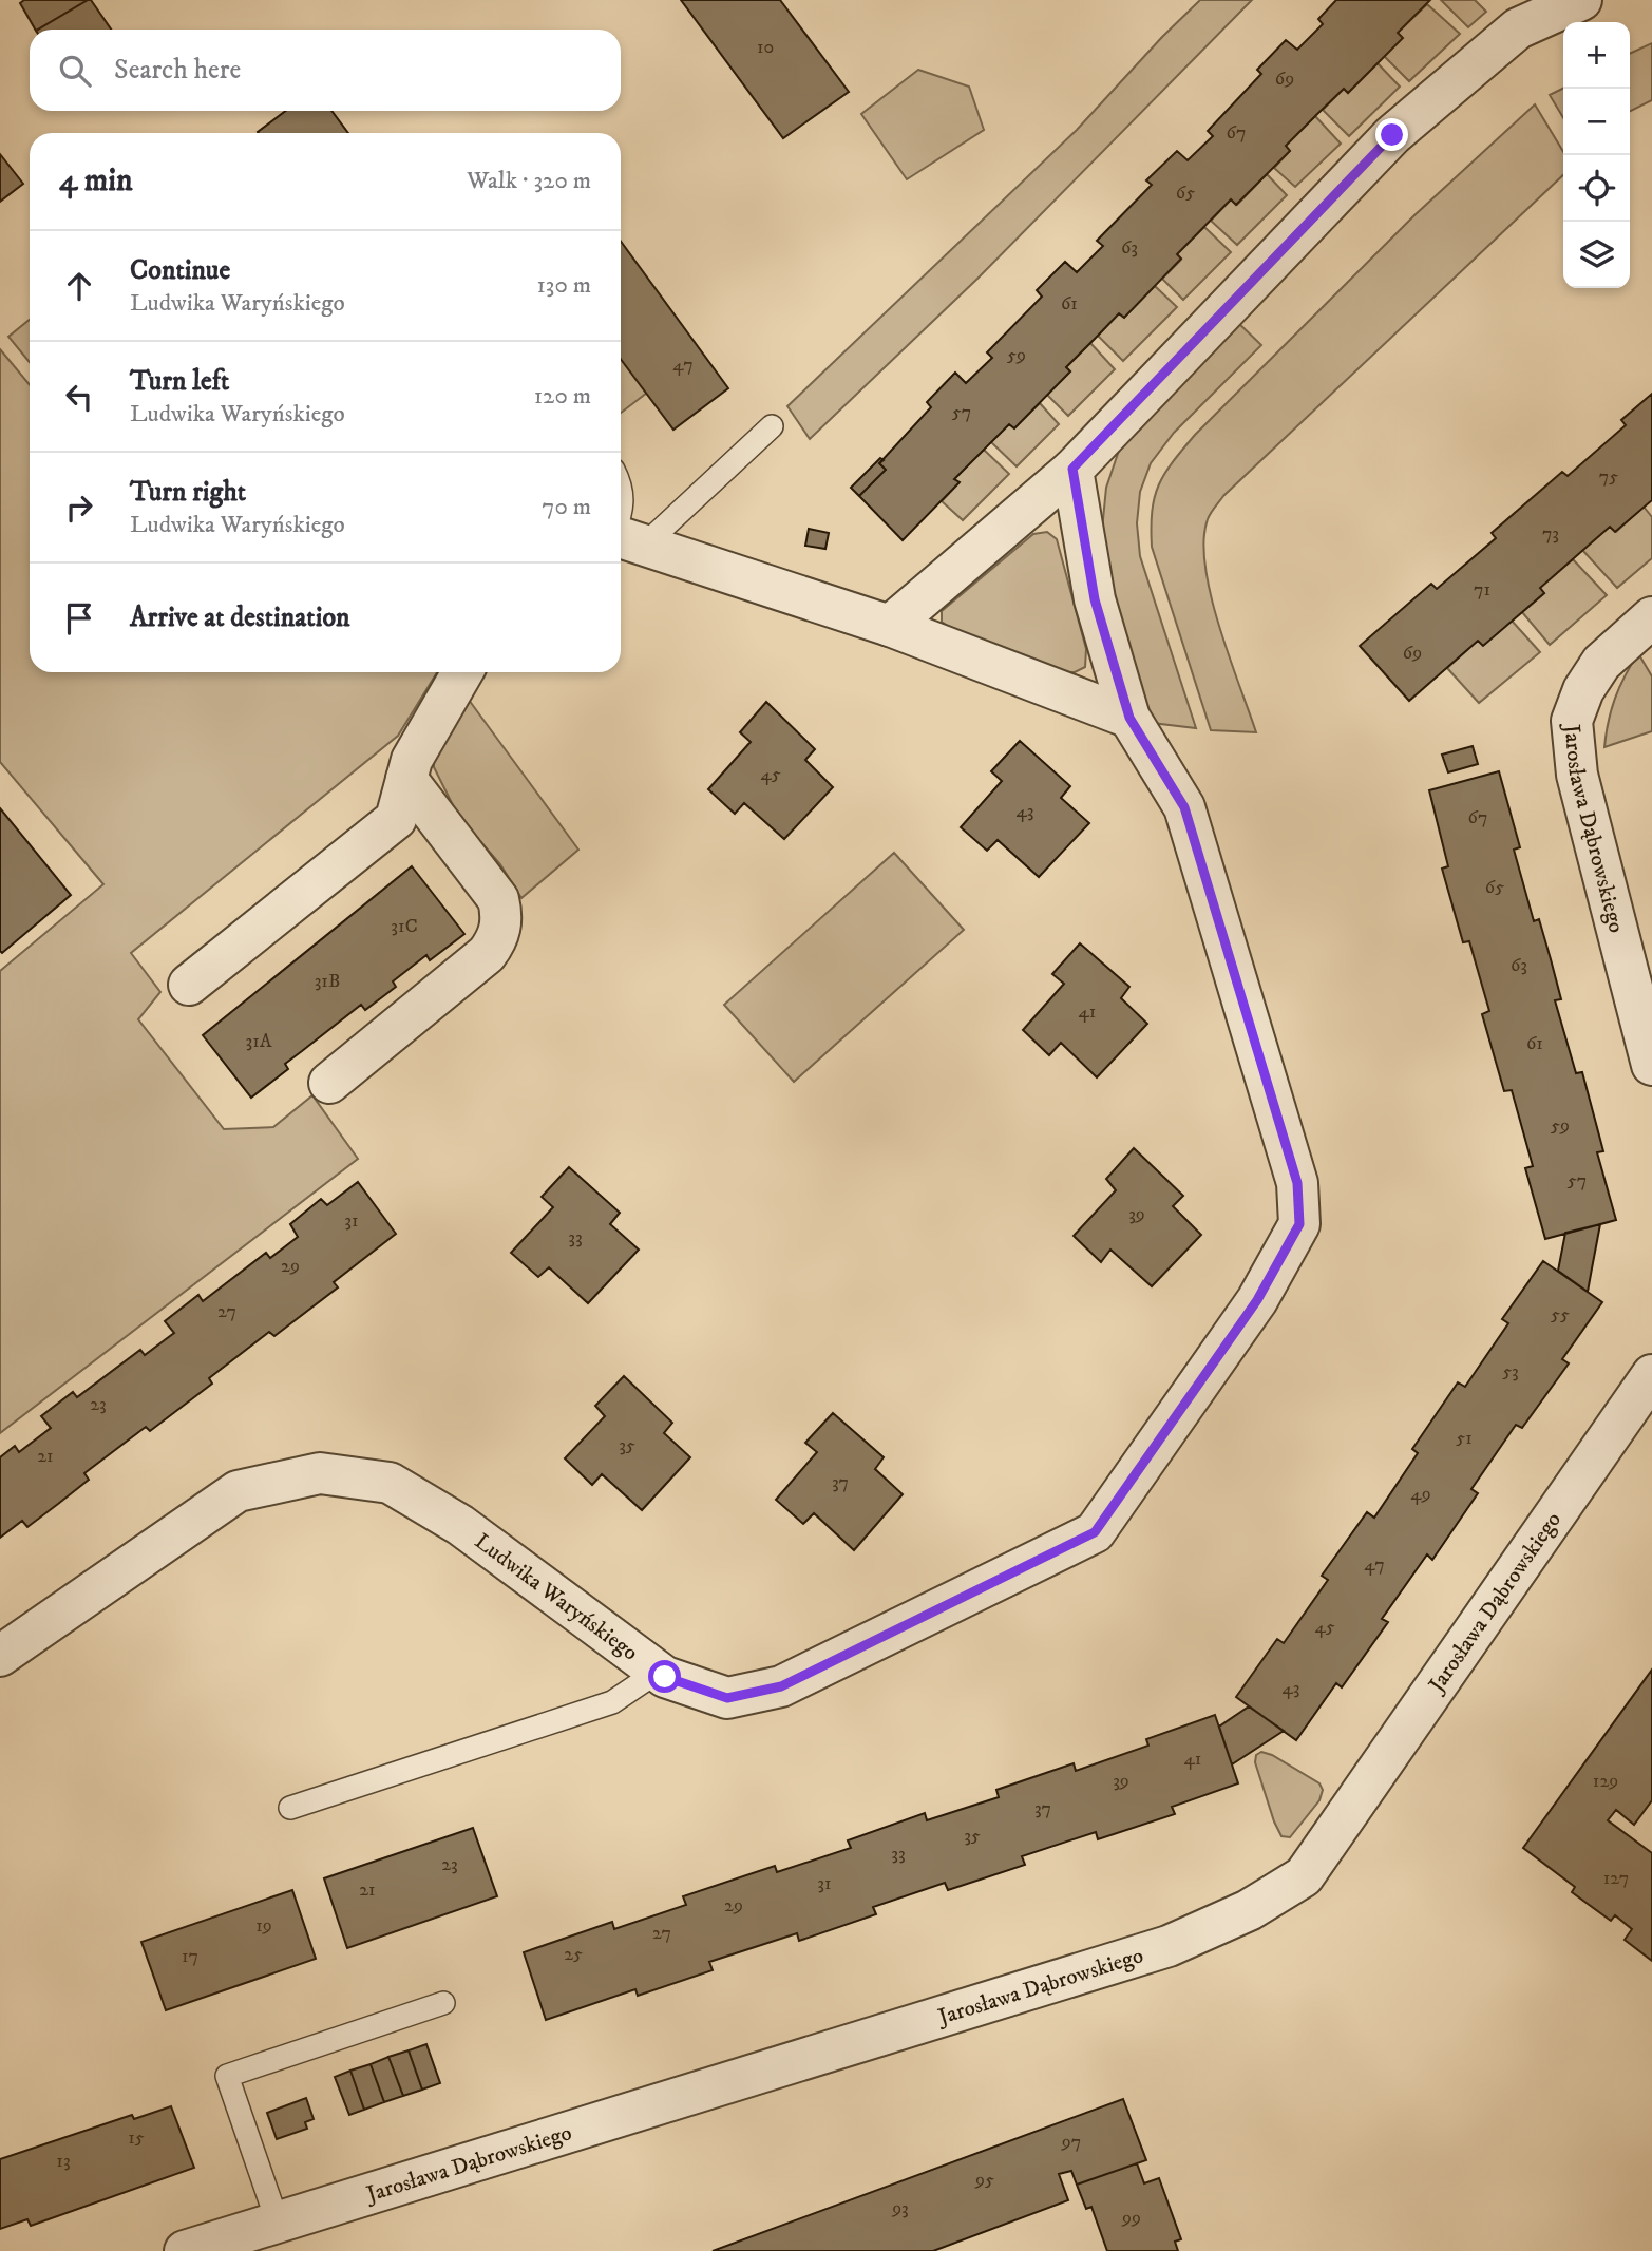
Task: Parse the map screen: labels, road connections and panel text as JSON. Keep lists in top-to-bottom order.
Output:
{
  "streets": {
    "street": ["Jarosława Dąbrowskiego", "Ludwika Waryńskiego"]
  },
  "house_numbers": [
    "10",
    "69",
    "67",
    "65",
    "63",
    "61",
    "59",
    "47",
    "57",
    "75",
    "73",
    "71",
    "69",
    "45",
    "43",
    "67",
    "65",
    "31C",
    "63",
    "31B",
    "41",
    "31A",
    "61",
    "59",
    "57",
    "39",
    "31",
    "33",
    "29",
    "27",
    "55",
    "53",
    "23",
    "51",
    "35",
    "21",
    "37",
    "49",
    "47",
    "45",
    "43",
    "41",
    "39",
    "129",
    "37",
    "35",
    "33",
    "23",
    "127",
    "31",
    "21",
    "29",
    "19",
    "27",
    "25",
    "17",
    "15",
    "97",
    "13",
    "95",
    "93",
    "99"
  ],
  "page": {
    "map_buttons": ["+", "−"],
    "search": "Search here",
    "heading": ["4 min", "Walk · 320 m"],
    "list": [
      ["Continue", "Ludwika Waryńskiego", "130 m"],
      ["Turn left", "Ludwika Waryńskiego", "120 m"],
      ["Turn right", "Ludwika Waryńskiego", "70 m"],
      "Arrive at destination"
    ]
  }
}
